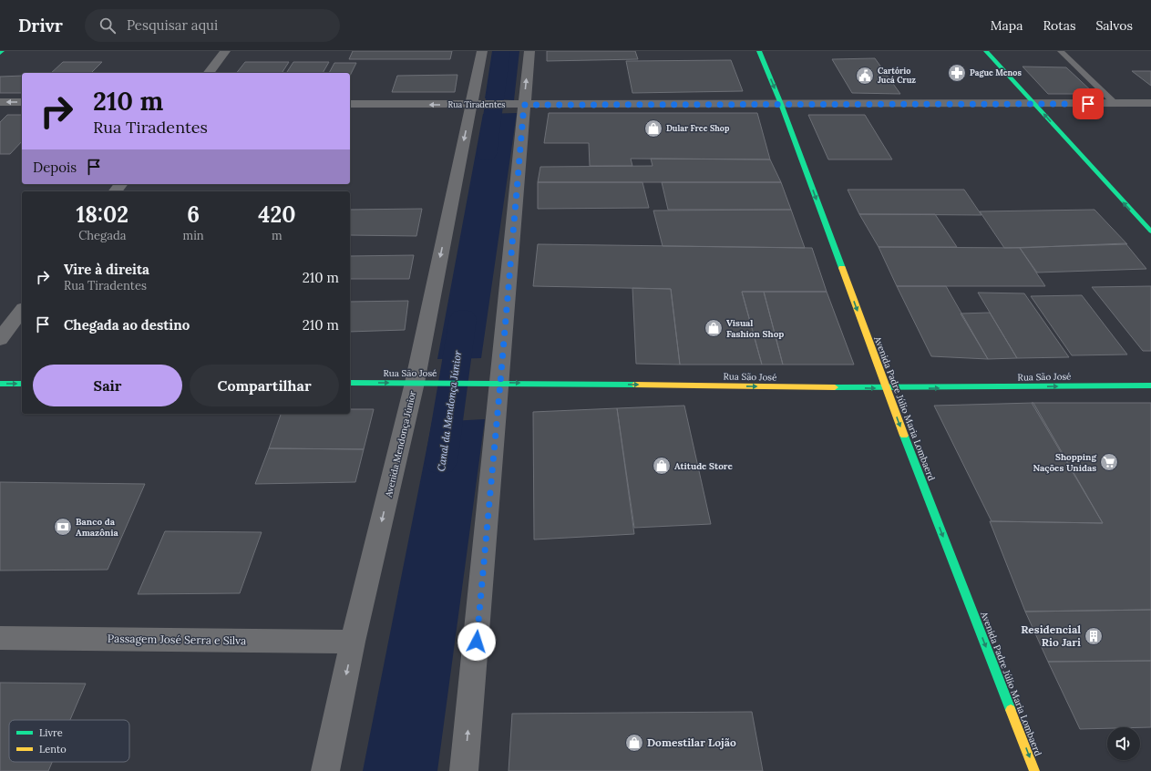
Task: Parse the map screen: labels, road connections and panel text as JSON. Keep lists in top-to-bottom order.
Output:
{
  "streets": {
    "main road": ["Rua São José", "Avenida Padre Júlio Maria Lombaerd"],
    "street": ["Rua Tiradentes", "Avenida Mendonça Júnior", "Passagem José Serra e Silva"]
  },
  "crossings": [
    ["Rua Tiradentes", "Avenida Padre Júlio Maria Lombaerd"],
    ["Rua Tiradentes", "Avenida Mendonça Júnior"],
    ["Rua São José", "Avenida Padre Júlio Maria Lombaerd"],
    ["Rua São José", "Avenida Mendonça Júnior"],
    ["Avenida Mendonça Júnior", "Passagem José Serra e Silva"]
  ],
  "one_way": ["Rua São José", "Avenida Padre Júlio Maria Lombaerd"],
  "water": ["Canal da Mendonça Júnior"],
  "places": {
    "pharmacy": ["Pague Menos"],
    "public building": ["Cartório Jucá Cruz"],
    "shop": [
      "Dular Free Shop",
      "Visual Fashion Shop",
      "Atitude Store",
      "Domestilar Lojão"
    ],
    "supermarket": ["Shopping Nações Unidas"],
    "bank": ["Banco da Amazônia"],
    "building": ["Residencial Rio Jari"]
  },
  "legend": ["Livre", "Lento"],
  "page": {
    "header": "Drivr",
    "search": "Pesquisar aqui",
    "nav": ["Mapa", "Rotas", "Salvos"],
    "turn": ["210 m", "Rua Tiradentes"],
    "then": "Depois",
    "eta": [
      "18:02",
      "Chegada",
      "6",
      "min",
      "420",
      "m"
    ],
    "list": [
      {
        "name": "Vire à direita",
        "note": "Rua Tiradentes",
        "value": "210 m"
      },
      {
        "name": "Chegada ao destino",
        "value": "210 m"
      }
    ],
    "buttons": ["Sair", "Compartilhar"]
  }
}
